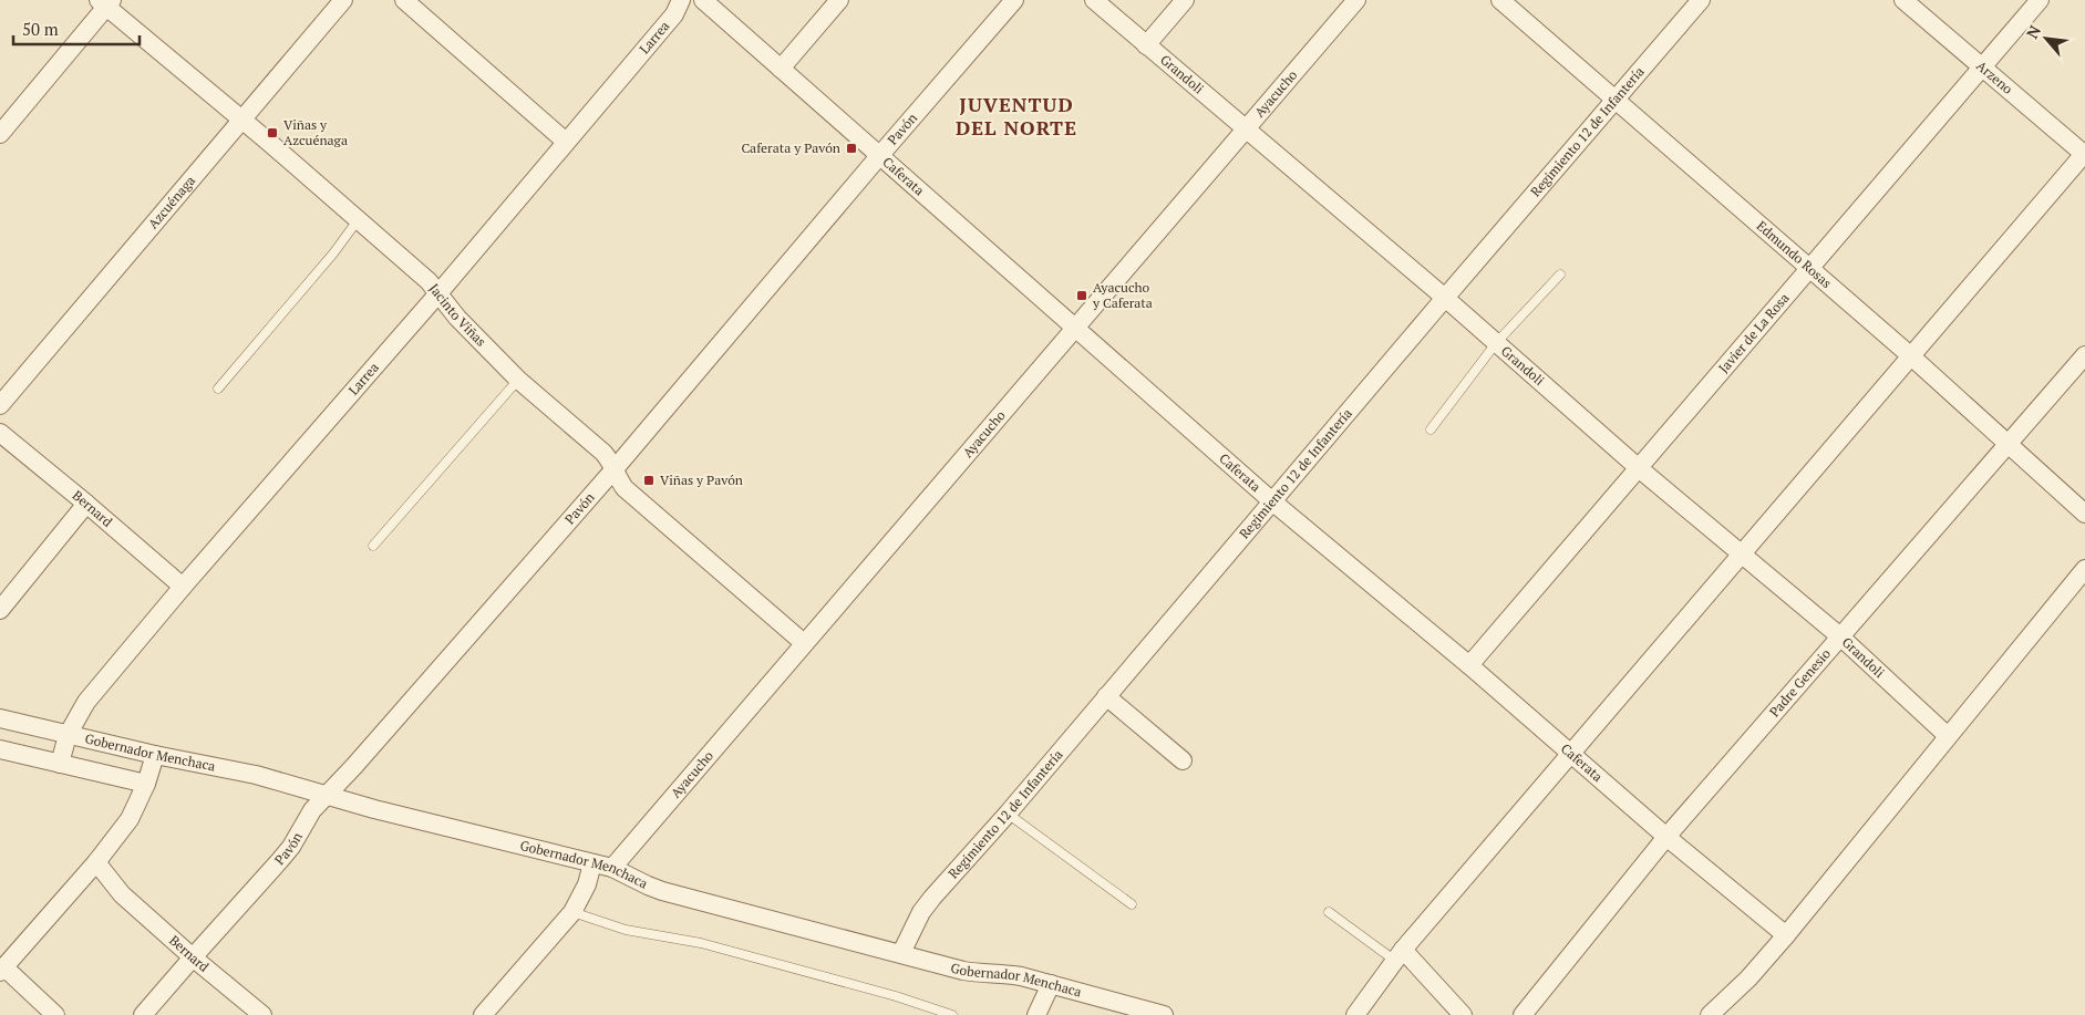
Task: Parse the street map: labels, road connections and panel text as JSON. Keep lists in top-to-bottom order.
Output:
{
  "streets": {
    "street": [
      "Larrea",
      "Grandoli",
      "Arzeno",
      "Ayacucho",
      "Pavón",
      "Regimiento 12 de Infantería",
      "Caferata",
      "Azcuénaga",
      "Edmundo Rosas",
      "Jacinto Viñas",
      "Javier de La Rosa",
      "Bernard",
      "Padre Genesio",
      "Gobernador Menchaca"
    ]
  },
  "crossings": [
    ["Larrea", "Jacinto Viñas"],
    ["Larrea", "Bernard"],
    ["Larrea", "Gobernador Menchaca"],
    ["Grandoli", "Ayacucho"],
    ["Grandoli", "Regimiento 12 de Infantería"],
    ["Grandoli", "Javier de La Rosa"],
    ["Grandoli", "Padre Genesio"],
    ["Arzeno", "Javier de La Rosa"],
    ["Ayacucho", "Caferata"],
    ["Ayacucho", "Jacinto Viñas"],
    ["Ayacucho", "Gobernador Menchaca"],
    ["Pavón", "Caferata"],
    ["Pavón", "Jacinto Viñas"],
    ["Pavón", "Bernard"],
    ["Pavón", "Gobernador Menchaca"],
    ["Regimiento 12 de Infantería", "Caferata"],
    ["Regimiento 12 de Infantería", "Edmundo Rosas"],
    ["Regimiento 12 de Infantería", "Gobernador Menchaca"],
    ["Caferata", "Javier de La Rosa"],
    ["Caferata", "Padre Genesio"],
    ["Azcuénaga", "Jacinto Viñas"],
    ["Edmundo Rosas", "Javier de La Rosa"],
    ["Edmundo Rosas", "Padre Genesio"]
  ],
  "districts": ["JUVENTUD DEL NORTE"],
  "places": {
    "transit": [
      "Viñas y Azcuénaga",
      "Caferata y Pavón",
      "Ayacucho y Caferata",
      "Viñas y Pavón"
    ]
  },
  "scale_bar": "50 m",
  "north": "top left"
}
